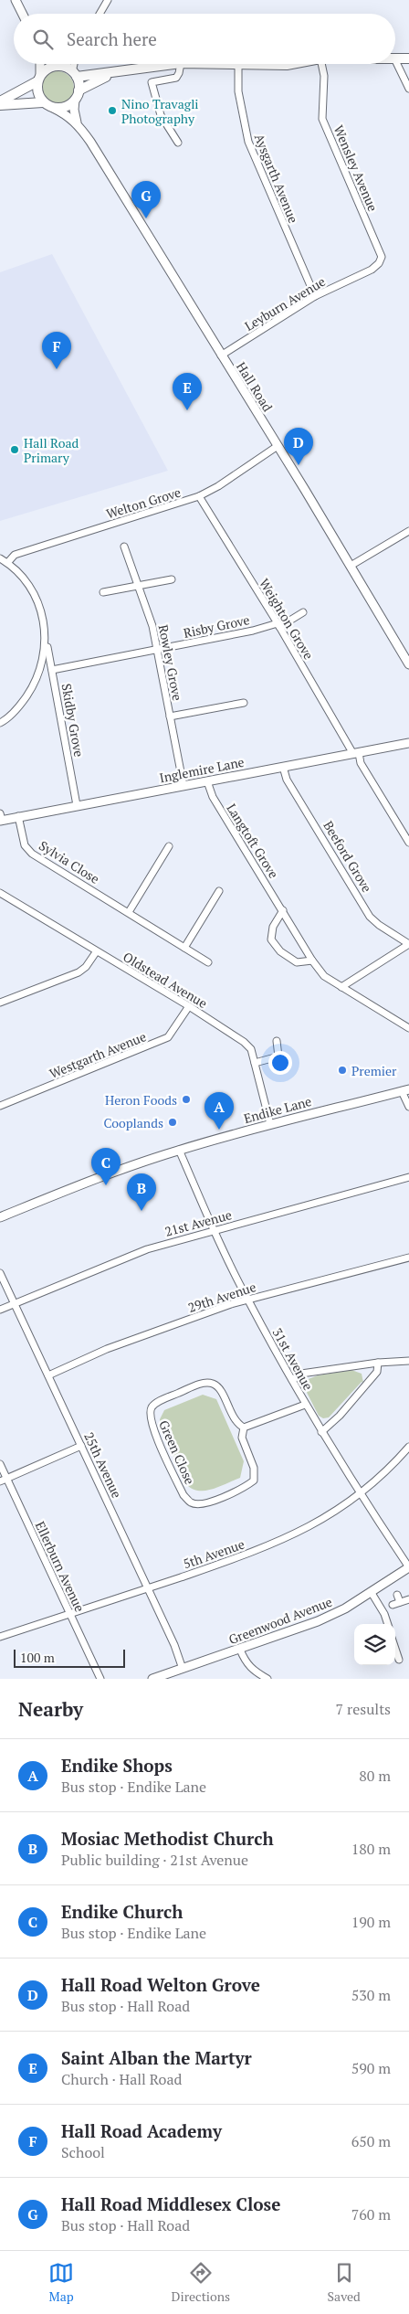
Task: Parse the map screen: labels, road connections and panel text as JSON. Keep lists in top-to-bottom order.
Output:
{
  "streets": {
    "street": [
      "Wensley Avenue",
      "Aysgarth Avenue",
      "Leyburn Avenue",
      "Hall Road",
      "Welton Grove",
      "Weighton Grove",
      "Risby Grove",
      "Rowley Grove",
      "Skidby Grove",
      "Inglemire Lane",
      "Langtoft Grove",
      "Beeford Grove",
      "Sylvia Close",
      "Oldstead Avenue",
      "Westgarth Avenue",
      "Endike Lane",
      "21st Avenue",
      "29th Avenue",
      "31st Avenue",
      "Green Close",
      "25th Avenue",
      "5th Avenue",
      "Ellerburn Avenue",
      "Greenwood Avenue"
    ]
  },
  "crossings": [
    ["Wensley Avenue", "Leyburn Avenue"],
    ["Aysgarth Avenue", "Leyburn Avenue"],
    ["Leyburn Avenue", "Hall Road"],
    ["Hall Road", "Welton Grove"],
    ["Welton Grove", "Weighton Grove"],
    ["Welton Grove", "Skidby Grove"],
    ["Weighton Grove", "Risby Grove"],
    ["Weighton Grove", "Inglemire Lane"],
    ["Risby Grove", "Rowley Grove"],
    ["Risby Grove", "Skidby Grove"],
    ["Rowley Grove", "Inglemire Lane"],
    ["Skidby Grove", "Inglemire Lane"],
    ["Inglemire Lane", "Langtoft Grove"],
    ["Inglemire Lane", "Beeford Grove"],
    ["Inglemire Lane", "Sylvia Close"],
    ["Oldstead Avenue", "Westgarth Avenue"],
    ["Oldstead Avenue", "Endike Lane"],
    ["Endike Lane", "31st Avenue"],
    ["21st Avenue", "31st Avenue"],
    ["21st Avenue", "25th Avenue"],
    ["29th Avenue", "31st Avenue"],
    ["29th Avenue", "25th Avenue"],
    ["31st Avenue", "5th Avenue"],
    ["31st Avenue", "Greenwood Avenue"],
    ["25th Avenue", "5th Avenue"],
    ["25th Avenue", "Greenwood Avenue"],
    ["5th Avenue", "Ellerburn Avenue"]
  ],
  "places": [
    "Nino Travagli Photography",
    "Hall Road Primary",
    "Premier",
    "Heron Foods",
    "Cooplands"
  ],
  "scale_bar": "100 m",
  "page": {
    "search": "Search here",
    "pins": [
      "G",
      "F",
      "E",
      "D",
      "A",
      "C",
      "B"
    ],
    "scale": "100 m",
    "heading": ["Nearby", "7 results"],
    "list": [
      {
        "mark": "A",
        "name": "Endike Shops",
        "note": "Bus stop · Endike Lane",
        "value": "80 m"
      },
      {
        "mark": "B",
        "name": "Mosiac Methodist Church",
        "note": "Public building · 21st Avenue",
        "value": "180 m"
      },
      {
        "mark": "C",
        "name": "Endike Church",
        "note": "Bus stop · Endike Lane",
        "value": "190 m"
      },
      {
        "mark": "D",
        "name": "Hall Road Welton Grove",
        "note": "Bus stop · Hall Road",
        "value": "530 m"
      },
      {
        "mark": "E",
        "name": "Saint Alban the Martyr",
        "note": "Church · Hall Road",
        "value": "590 m"
      },
      {
        "mark": "F",
        "name": "Hall Road Academy",
        "note": "School",
        "value": "650 m"
      },
      {
        "mark": "G",
        "name": "Hall Road Middlesex Close",
        "note": "Bus stop · Hall Road",
        "value": "760 m"
      }
    ],
    "nav": ["Map", "Directions", "Saved"]
  }
}
